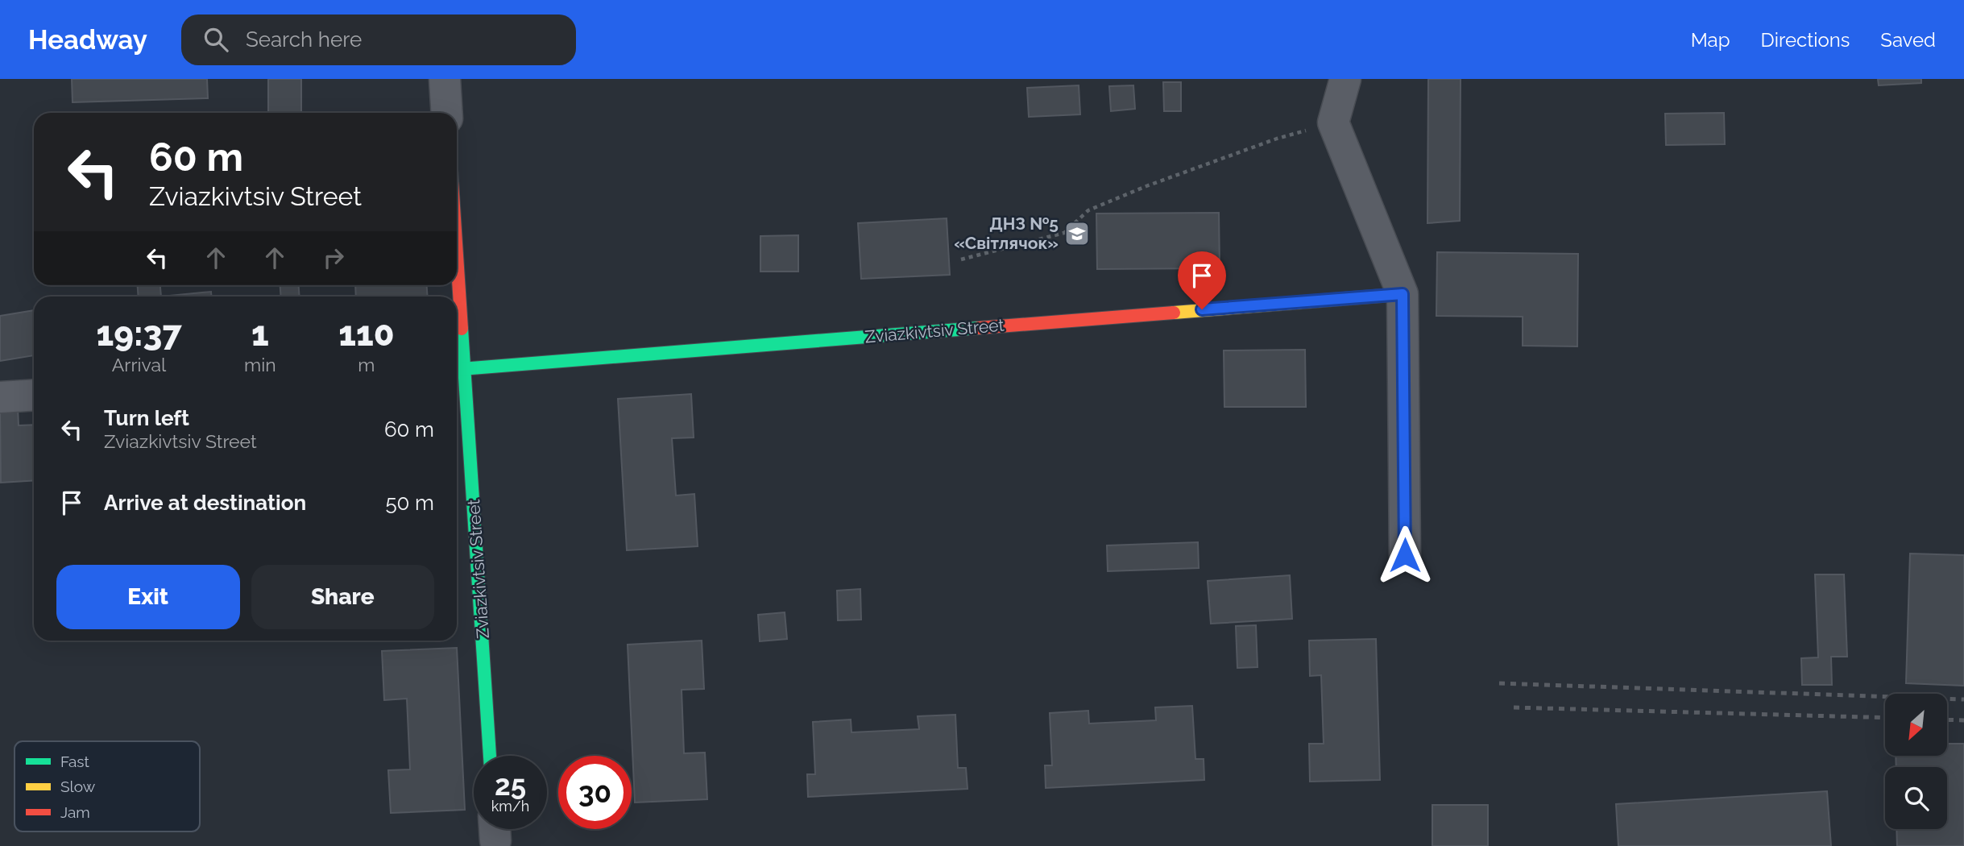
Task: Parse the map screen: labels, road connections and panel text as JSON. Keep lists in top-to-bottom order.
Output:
{
  "streets": {
    "street": ["Zviazkivtsiv Street"]
  },
  "places": {
    "school or university": ["ДНЗ №5 «Світлячок»"]
  },
  "legend": ["Fast", "Slow", "Jam"],
  "north": "bottom left",
  "page": {
    "header": "Headway",
    "search": "Search here",
    "nav": ["Map", "Directions", "Saved"],
    "turn": ["60 m", "Zviazkivtsiv Street"],
    "eta": [
      "19:37",
      "Arrival",
      "1",
      "min",
      "110",
      "m"
    ],
    "list": [
      {
        "name": "Turn left",
        "note": "Zviazkivtsiv Street",
        "value": "60 m"
      },
      {
        "name": "Arrive at destination",
        "value": "50 m"
      }
    ],
    "buttons": ["Exit", "Share"],
    "speed": "25 km/h",
    "limit": "30"
  }
}
